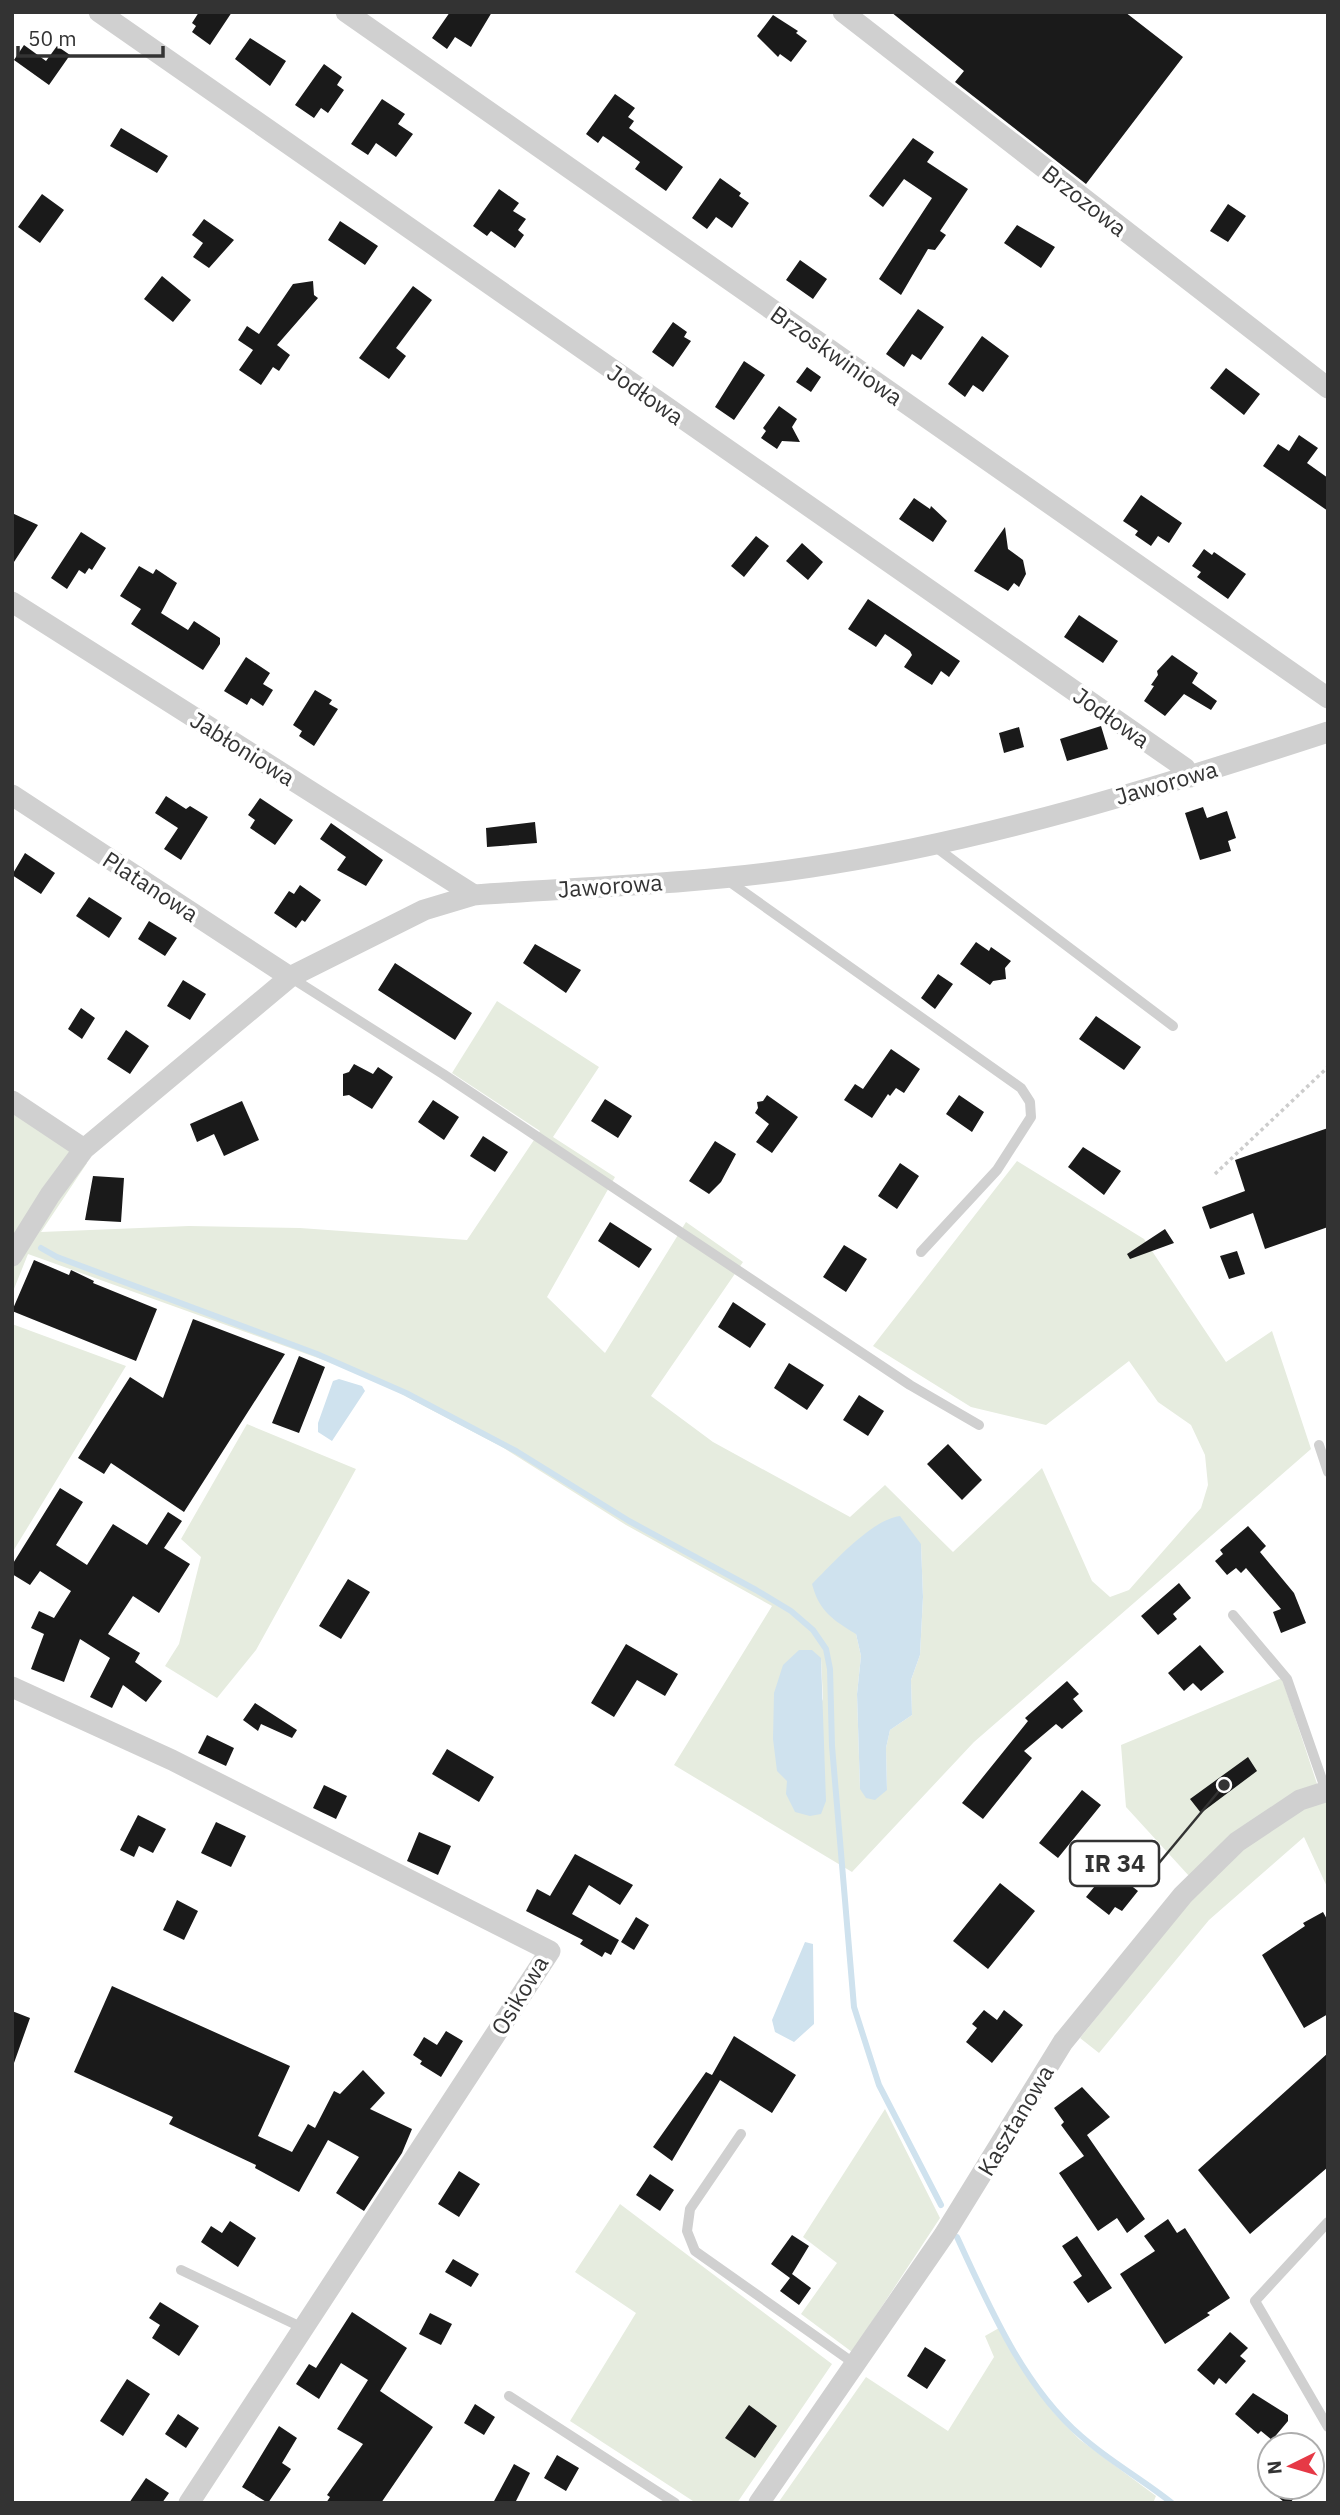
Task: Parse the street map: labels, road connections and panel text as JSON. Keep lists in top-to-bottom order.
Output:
{
  "streets": {
    "street": [
      "Brzozowa",
      "Brzoskwiniowa",
      "Jodłowa",
      "Jabłoniowa",
      "Jaworowa",
      "Platanowa",
      "Osikowa",
      "Kasztanowa"
    ]
  },
  "crossings": [
    ["Jodłowa", "Jaworowa"],
    ["Jabłoniowa", "Jaworowa"],
    ["Jaworowa", "Platanowa"]
  ],
  "places": ["IR 34"],
  "scale_bar": "50 m",
  "north": "left"
}
